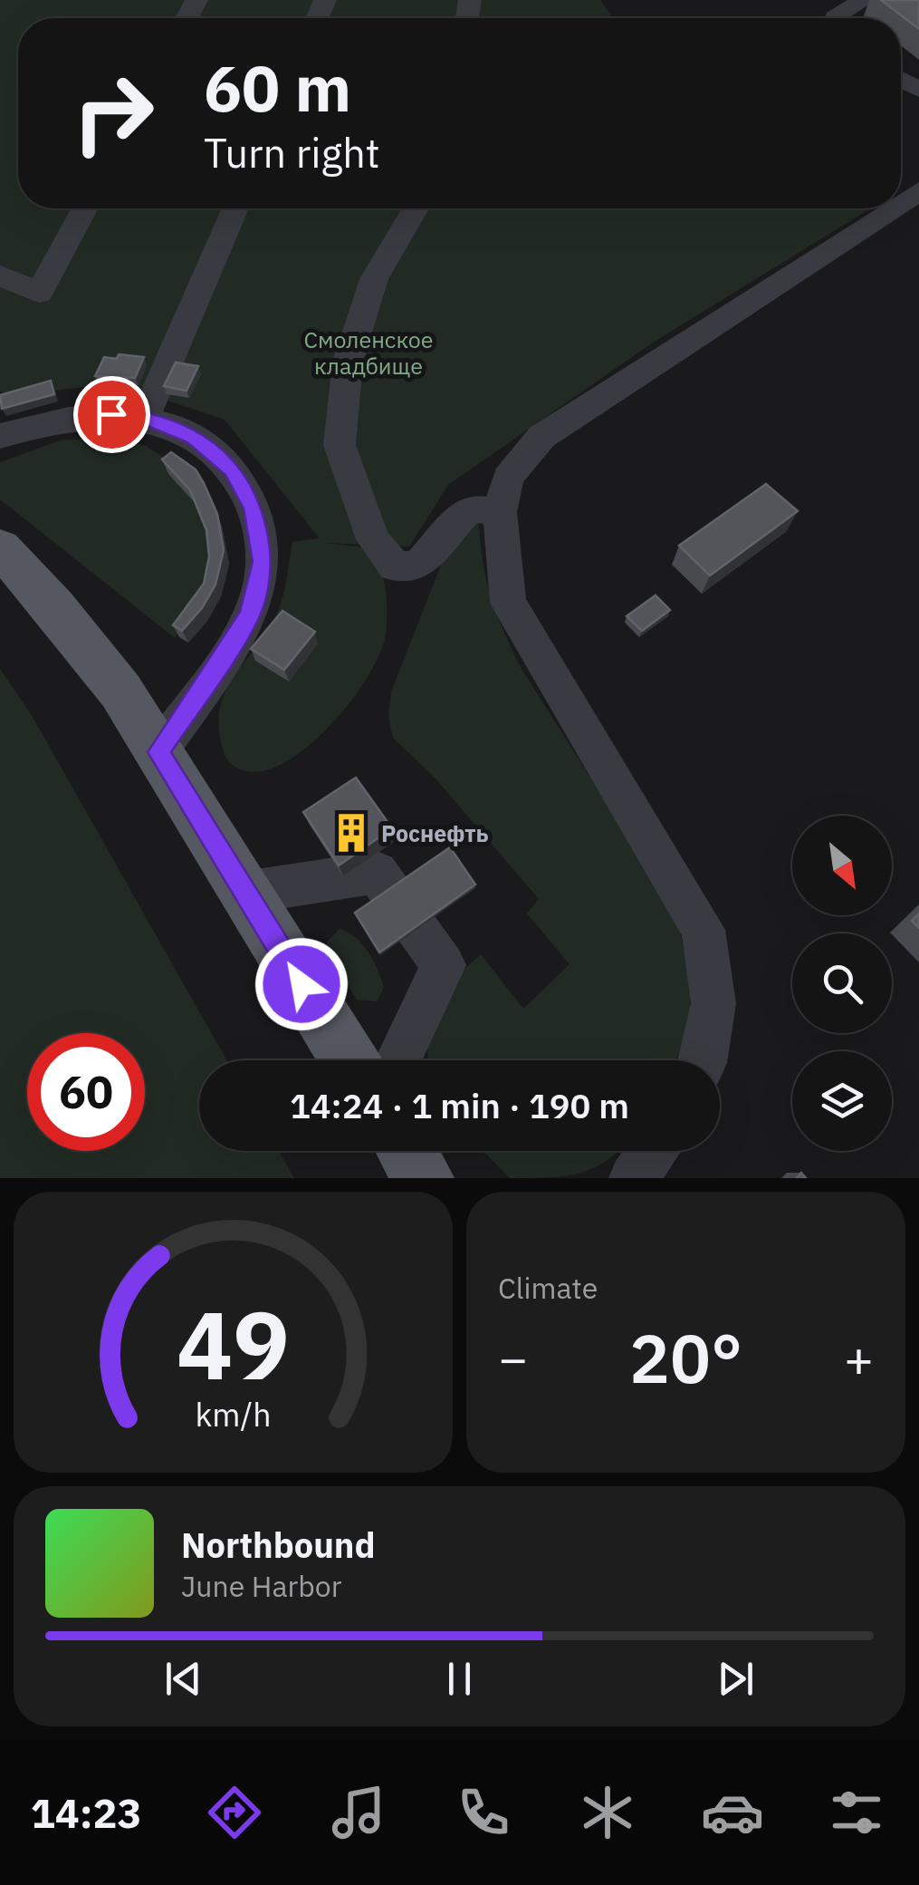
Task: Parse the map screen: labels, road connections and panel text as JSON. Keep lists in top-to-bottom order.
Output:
{
  "parks": ["Смоленское кладбище"],
  "places": {
    "building": ["Роснефть"]
  },
  "north": "bottom right",
  "page": {
    "turn": ["60 m", "Turn right"],
    "limit": "60",
    "trip": "14:24 · 1 min · 190 m",
    "tile": "Climate",
    "heat": ["−", "20°", "+"],
    "song": ["Northbound", "June Harbor"],
    "tabs": "14:23",
    "gauge": ["49", "km/h"]
  }
}
